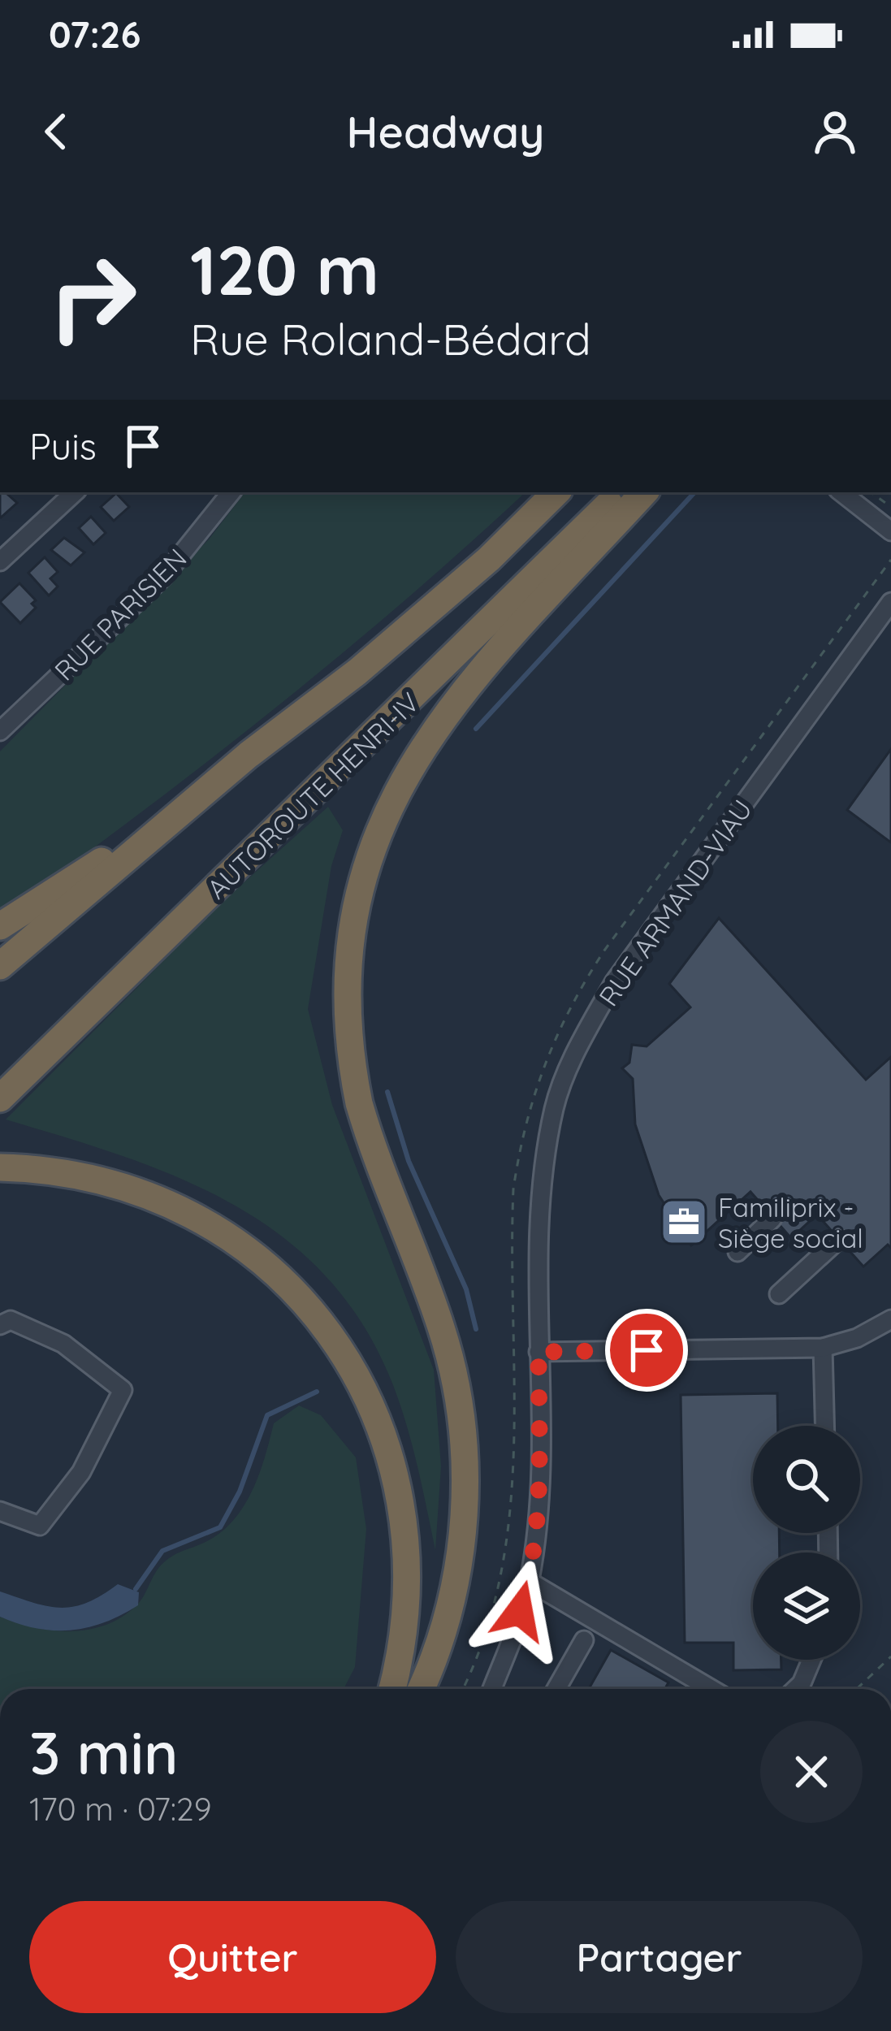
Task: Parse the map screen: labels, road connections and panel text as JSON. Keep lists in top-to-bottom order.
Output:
{
  "streets": {
    "highway": ["AUTOROUTE HENRI-IV"],
    "street": ["RUE PARISIEN", "RUE ARMAND-VIAU"]
  },
  "places": {
    "office": ["Familiprix - Siège social"]
  },
  "page": {
    "status": "07:26",
    "header": "Headway",
    "turn": ["120 m", "Rue Roland-Bédard"],
    "then": "Puis",
    "heading": ["3 min", "170 m · 07:29"],
    "buttons": ["Quitter", "Partager"]
  }
}
